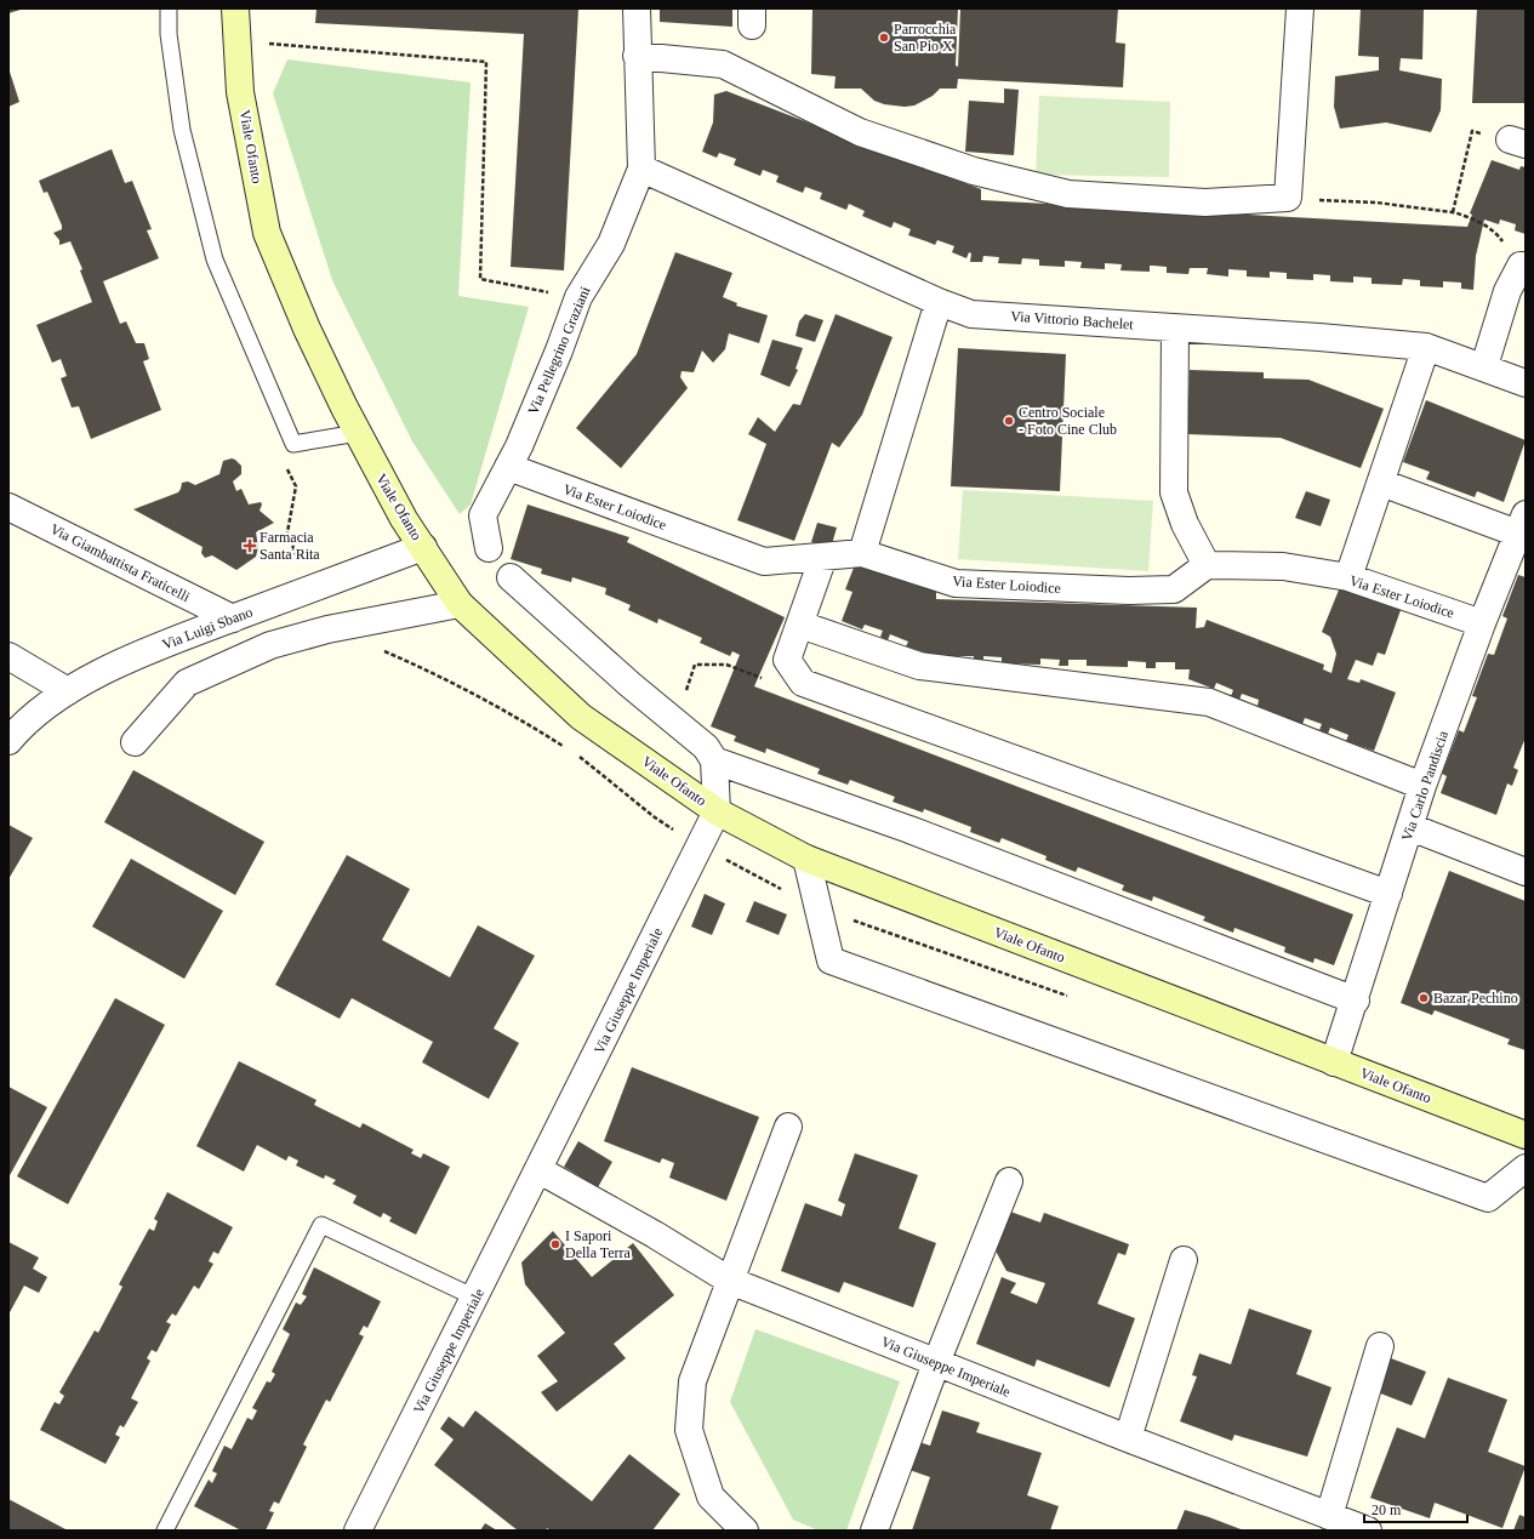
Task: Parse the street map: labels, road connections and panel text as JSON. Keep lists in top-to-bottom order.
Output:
{
  "streets": {
    "main road": ["Viale Ofanto"],
    "street": [
      "Via Vittorio Bachelet",
      "Via Pellegrino Graziani",
      "Via Ester Loiodice",
      "Via Giambattista Fraticelli",
      "Via Luigi Sbano",
      "Via Carlo Pandiscia",
      "Via Giuseppe Imperiale"
    ]
  },
  "crossings": [
    ["Viale Ofanto", "Via Luigi Sbano"],
    ["Viale Ofanto", "Via Carlo Pandiscia"],
    ["Viale Ofanto", "Via Giuseppe Imperiale"],
    ["Via Vittorio Bachelet", "Via Pellegrino Graziani"],
    ["Via Pellegrino Graziani", "Via Ester Loiodice"],
    ["Via Ester Loiodice", "Via Carlo Pandiscia"],
    ["Via Giambattista Fraticelli", "Via Luigi Sbano"]
  ],
  "places": {
    "other": [
      "Parrocchia San Pio X",
      "Centro Sociale - Foto Cine Club",
      "Bazar Pechino",
      "I Sapori Della Terra"
    ],
    "health": ["Farmacia Santa Rita"]
  },
  "scale_bar": "20 m"
}
